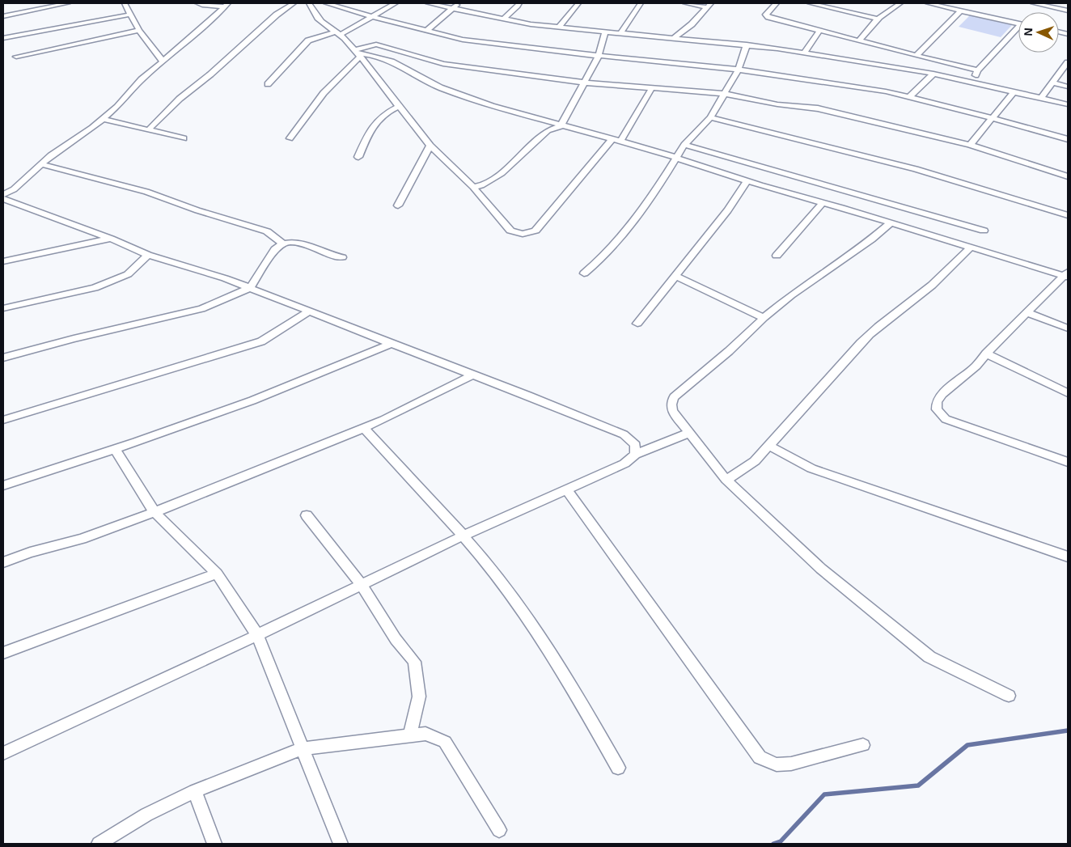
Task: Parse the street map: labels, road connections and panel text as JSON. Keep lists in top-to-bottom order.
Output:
{
  "north": "left"
}
